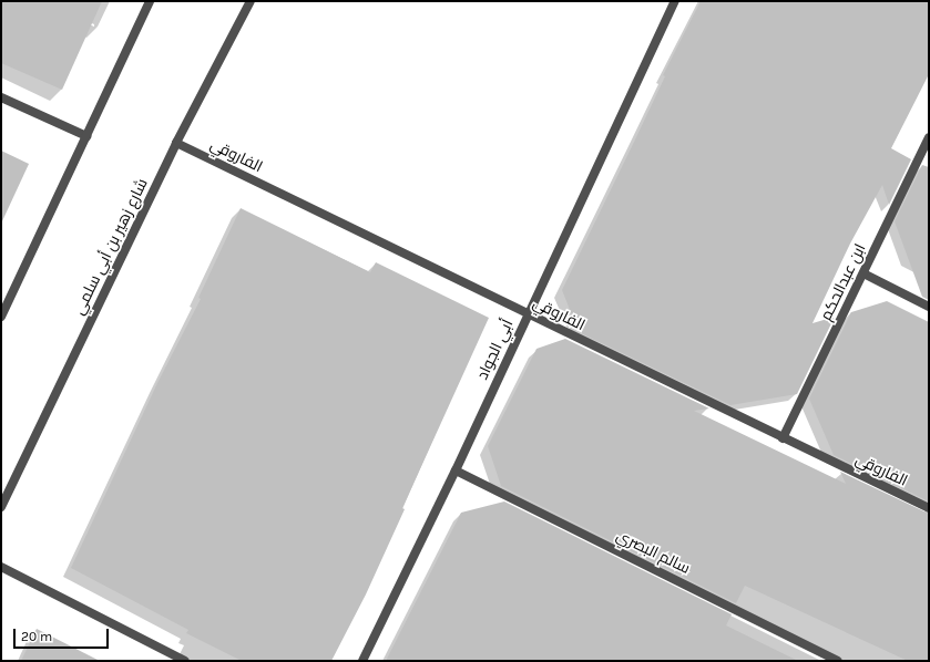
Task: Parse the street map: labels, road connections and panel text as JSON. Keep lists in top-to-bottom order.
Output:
{
  "streets": {
    "street": [
      "الفاروقي",
      "شارع زهير بن أبي سلمي",
      "ابن عبدالحكم",
      "أبي الجواد",
      "سالم البصري"
    ]
  },
  "crossings": [
    ["الفاروقي", "شارع زهير بن أبي سلمي"],
    ["الفاروقي", "ابن عبدالحكم"],
    ["الفاروقي", "أبي الجواد"],
    ["أبي الجواد", "سالم البصري"]
  ],
  "scale_bar": "20 m"
}
